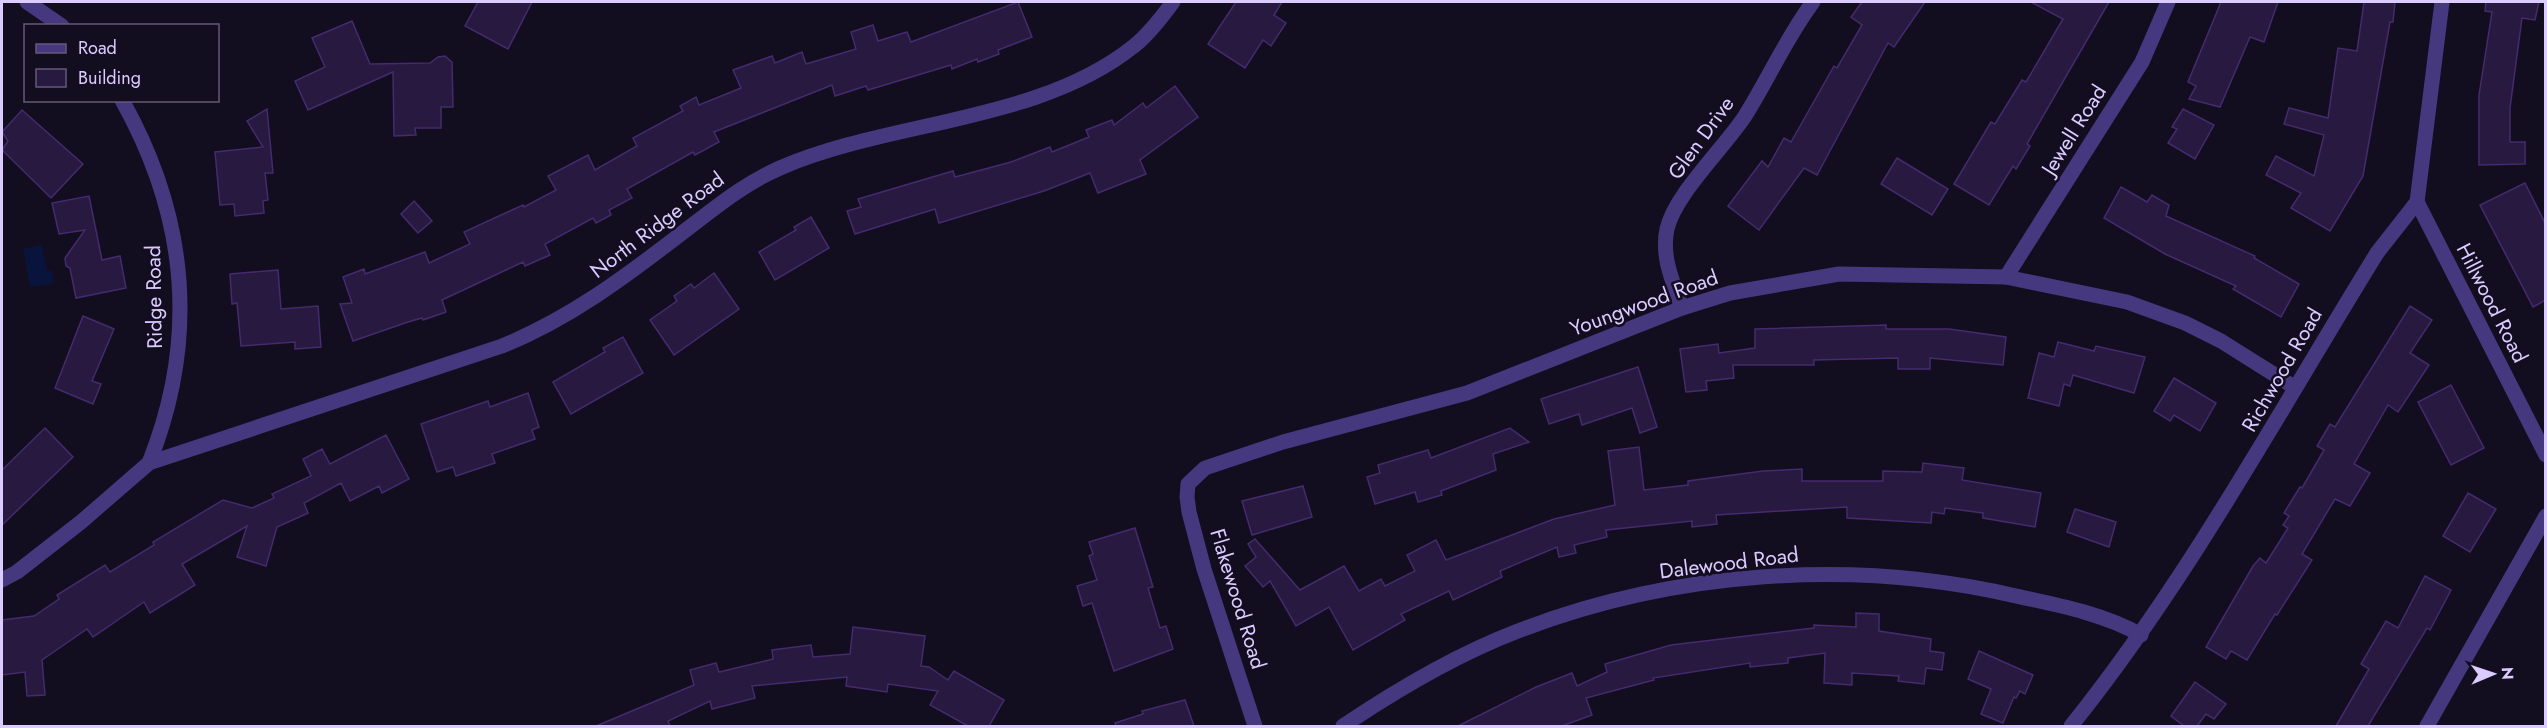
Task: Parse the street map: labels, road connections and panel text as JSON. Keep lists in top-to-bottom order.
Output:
{
  "streets": {
    "street": [
      "Jewell Road",
      "Glen Drive",
      "North Ridge Road",
      "Ridge Road",
      "Youngwood Road",
      "Hillwood Road",
      "Richwood Road",
      "Dalewood Road",
      "Flakewood Road"
    ]
  },
  "crossings": [
    ["Jewell Road", "Youngwood Road"],
    ["Glen Drive", "Youngwood Road"],
    ["North Ridge Road", "Ridge Road"],
    ["Youngwood Road", "Richwood Road"],
    ["Youngwood Road", "Flakewood Road"],
    ["Hillwood Road", "Richwood Road"],
    ["Richwood Road", "Dalewood Road"]
  ],
  "legend": ["Road", "Building"],
  "north": "right"
}
